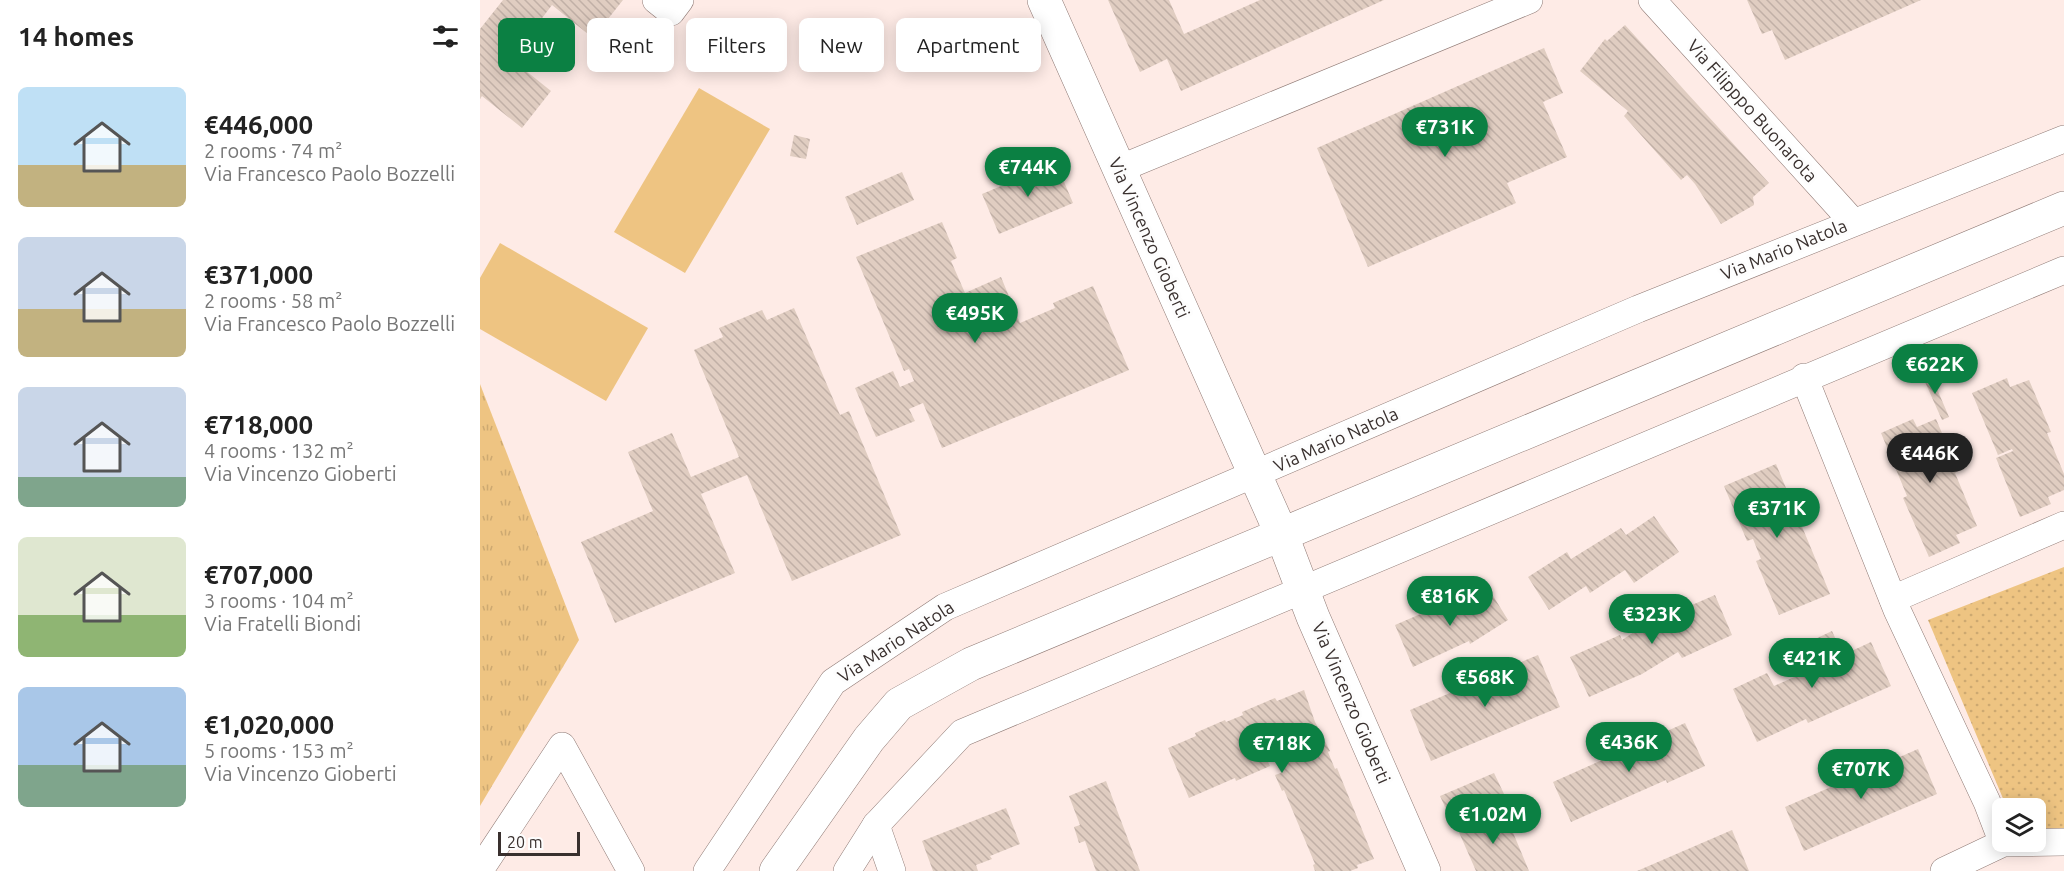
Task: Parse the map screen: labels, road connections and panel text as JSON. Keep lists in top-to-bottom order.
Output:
{
  "streets": {
    "street": ["Via Filipppo Buonarota", "Via Vincenzo Gioberti", "Via Mario Natola"]
  },
  "crossings": [
    ["Via Filipppo Buonarota", "Via Mario Natola"],
    ["Via Vincenzo Gioberti", "Via Mario Natola"]
  ],
  "scale_bar": "20 m",
  "page": {
    "heading": "14 homes",
    "chip": [
      "Buy",
      "Rent",
      "Filters",
      "New",
      "Apartment"
    ],
    "list": [
      {
        "name": "€446,000",
        "note": "2 rooms · 74 m² · Via Francesco Paolo Bozzelli"
      },
      {
        "name": "€371,000",
        "note": "2 rooms · 58 m² · Via Francesco Paolo Bozzelli"
      },
      {
        "name": "€718,000",
        "note": "4 rooms · 132 m² · Via Vincenzo Gioberti"
      },
      {
        "name": "€707,000",
        "note": "3 rooms · 104 m² · Via Fratelli Biondi"
      },
      {
        "name": "€1,020,000",
        "note": "5 rooms · 153 m² · Via Vincenzo Gioberti"
      }
    ],
    "price": [
      "€731K",
      "€744K",
      "€495K",
      "€622K",
      "€446K",
      "€371K",
      "€816K",
      "€323K",
      "€421K",
      "€568K",
      "€436K",
      "€718K",
      "€707K",
      "€1.02M"
    ],
    "scale": "20 m"
  }
}
